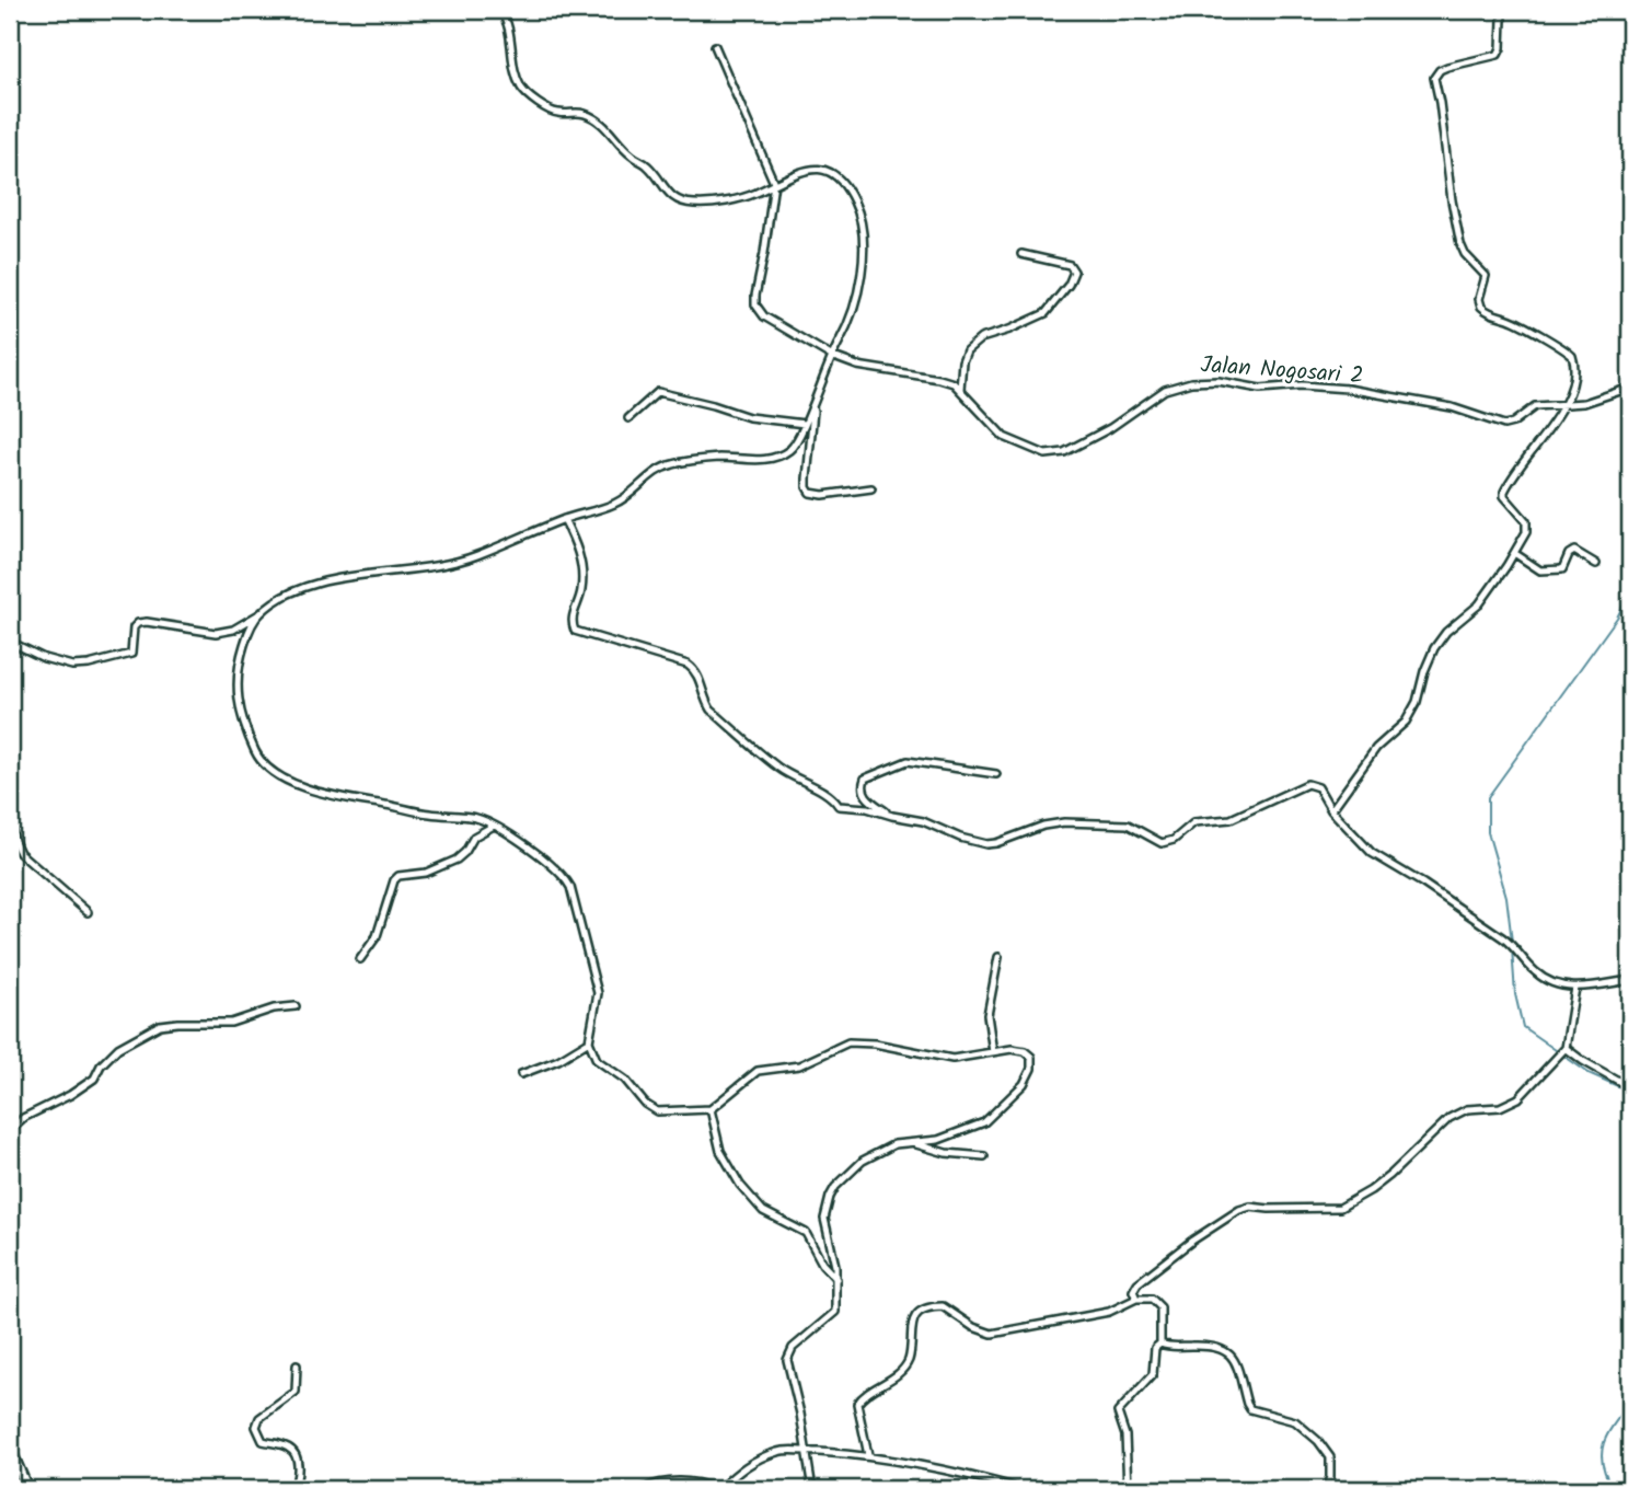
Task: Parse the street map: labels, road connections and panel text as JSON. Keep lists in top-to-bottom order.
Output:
{
  "streets": {
    "street": ["Jalan Nogosari 2"]
  }
}
